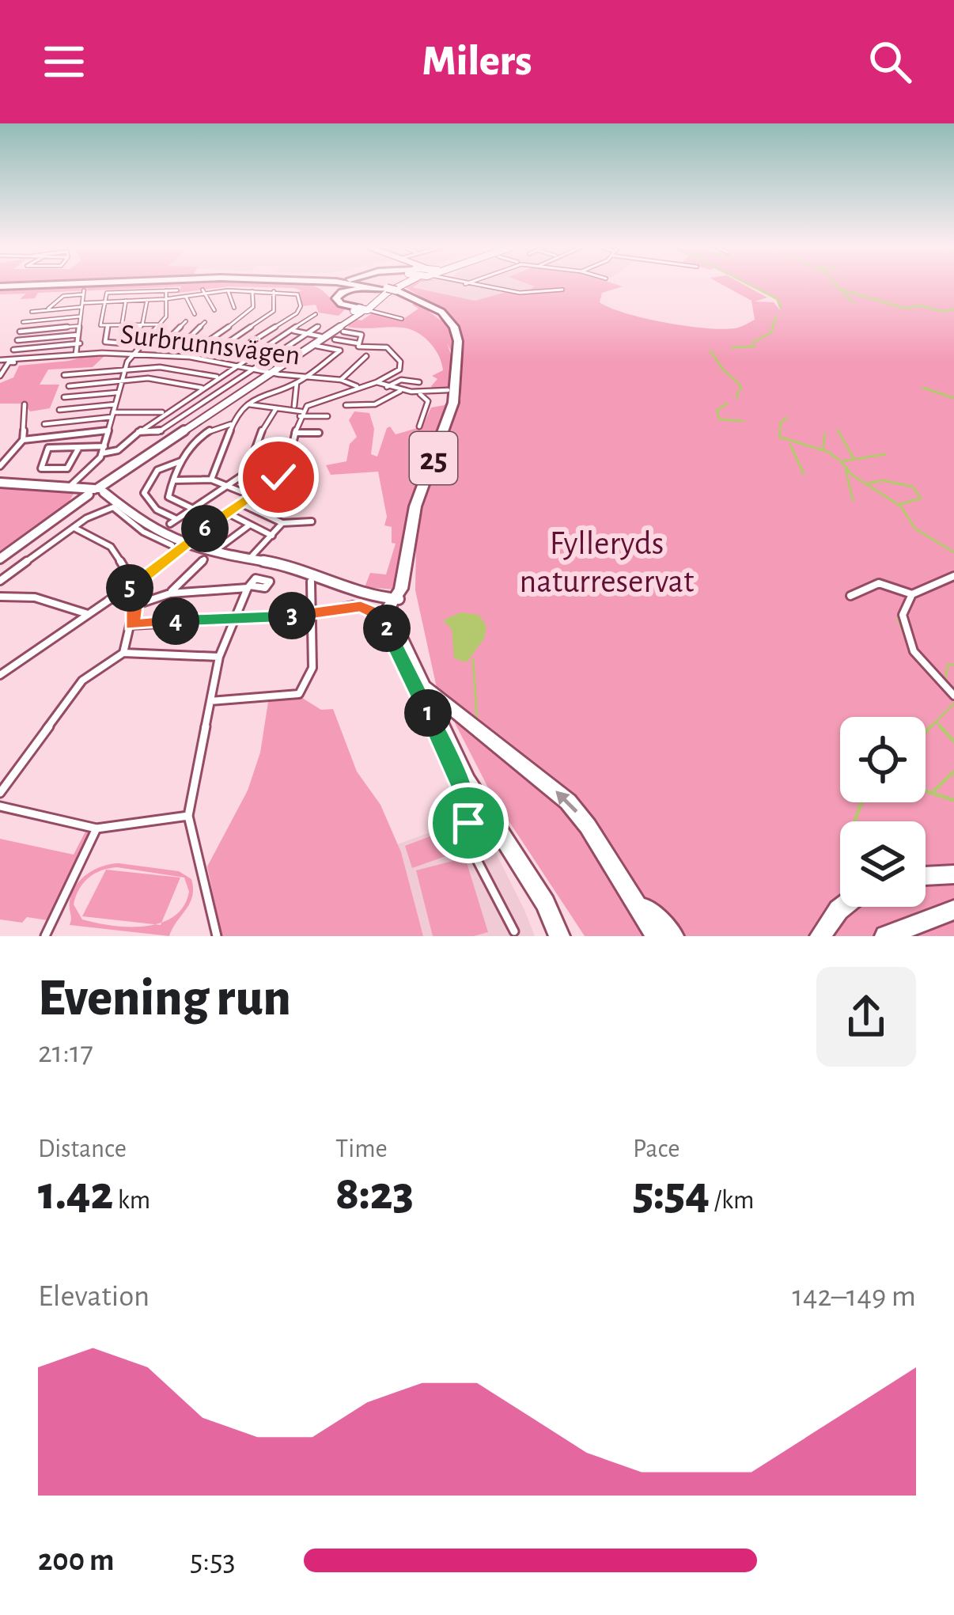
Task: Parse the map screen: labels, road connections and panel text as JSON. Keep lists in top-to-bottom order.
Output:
{
  "streets": {
    "highway": ["25"],
    "street": ["Surbrunnsvägen"]
  },
  "parks": ["Fylleryds naturreservat"],
  "page": {
    "header": "Milers",
    "pins": [
      "6",
      "5",
      "3",
      "4",
      "2",
      "1"
    ],
    "heading": ["Evening run", "21:17"],
    "stats": [
      ["Distance", "1.42 km"],
      ["Time", "8:23"],
      ["Pace", "5:54 /km"]
    ],
    "chart": ["Elevation", "142–149 m"],
    "list": [
      {
        "name": "200 m",
        "note": "5:53"
      }
    ]
  }
}
